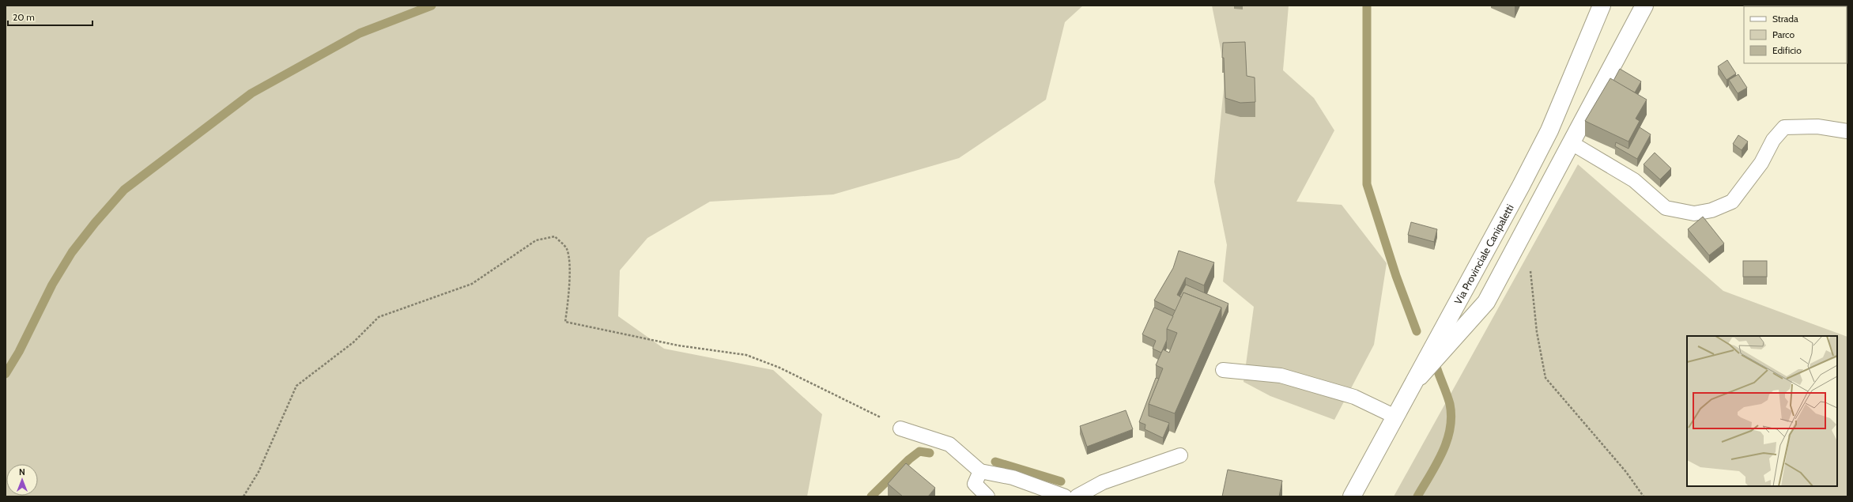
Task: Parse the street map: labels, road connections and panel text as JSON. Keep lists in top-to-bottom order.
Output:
{
  "streets": {
    "main road": ["Via Provinciale Canipaletti"]
  },
  "legend": ["Strada", "Parco", "Edificio"],
  "scale_bar": "20 m",
  "north": "top"
}
